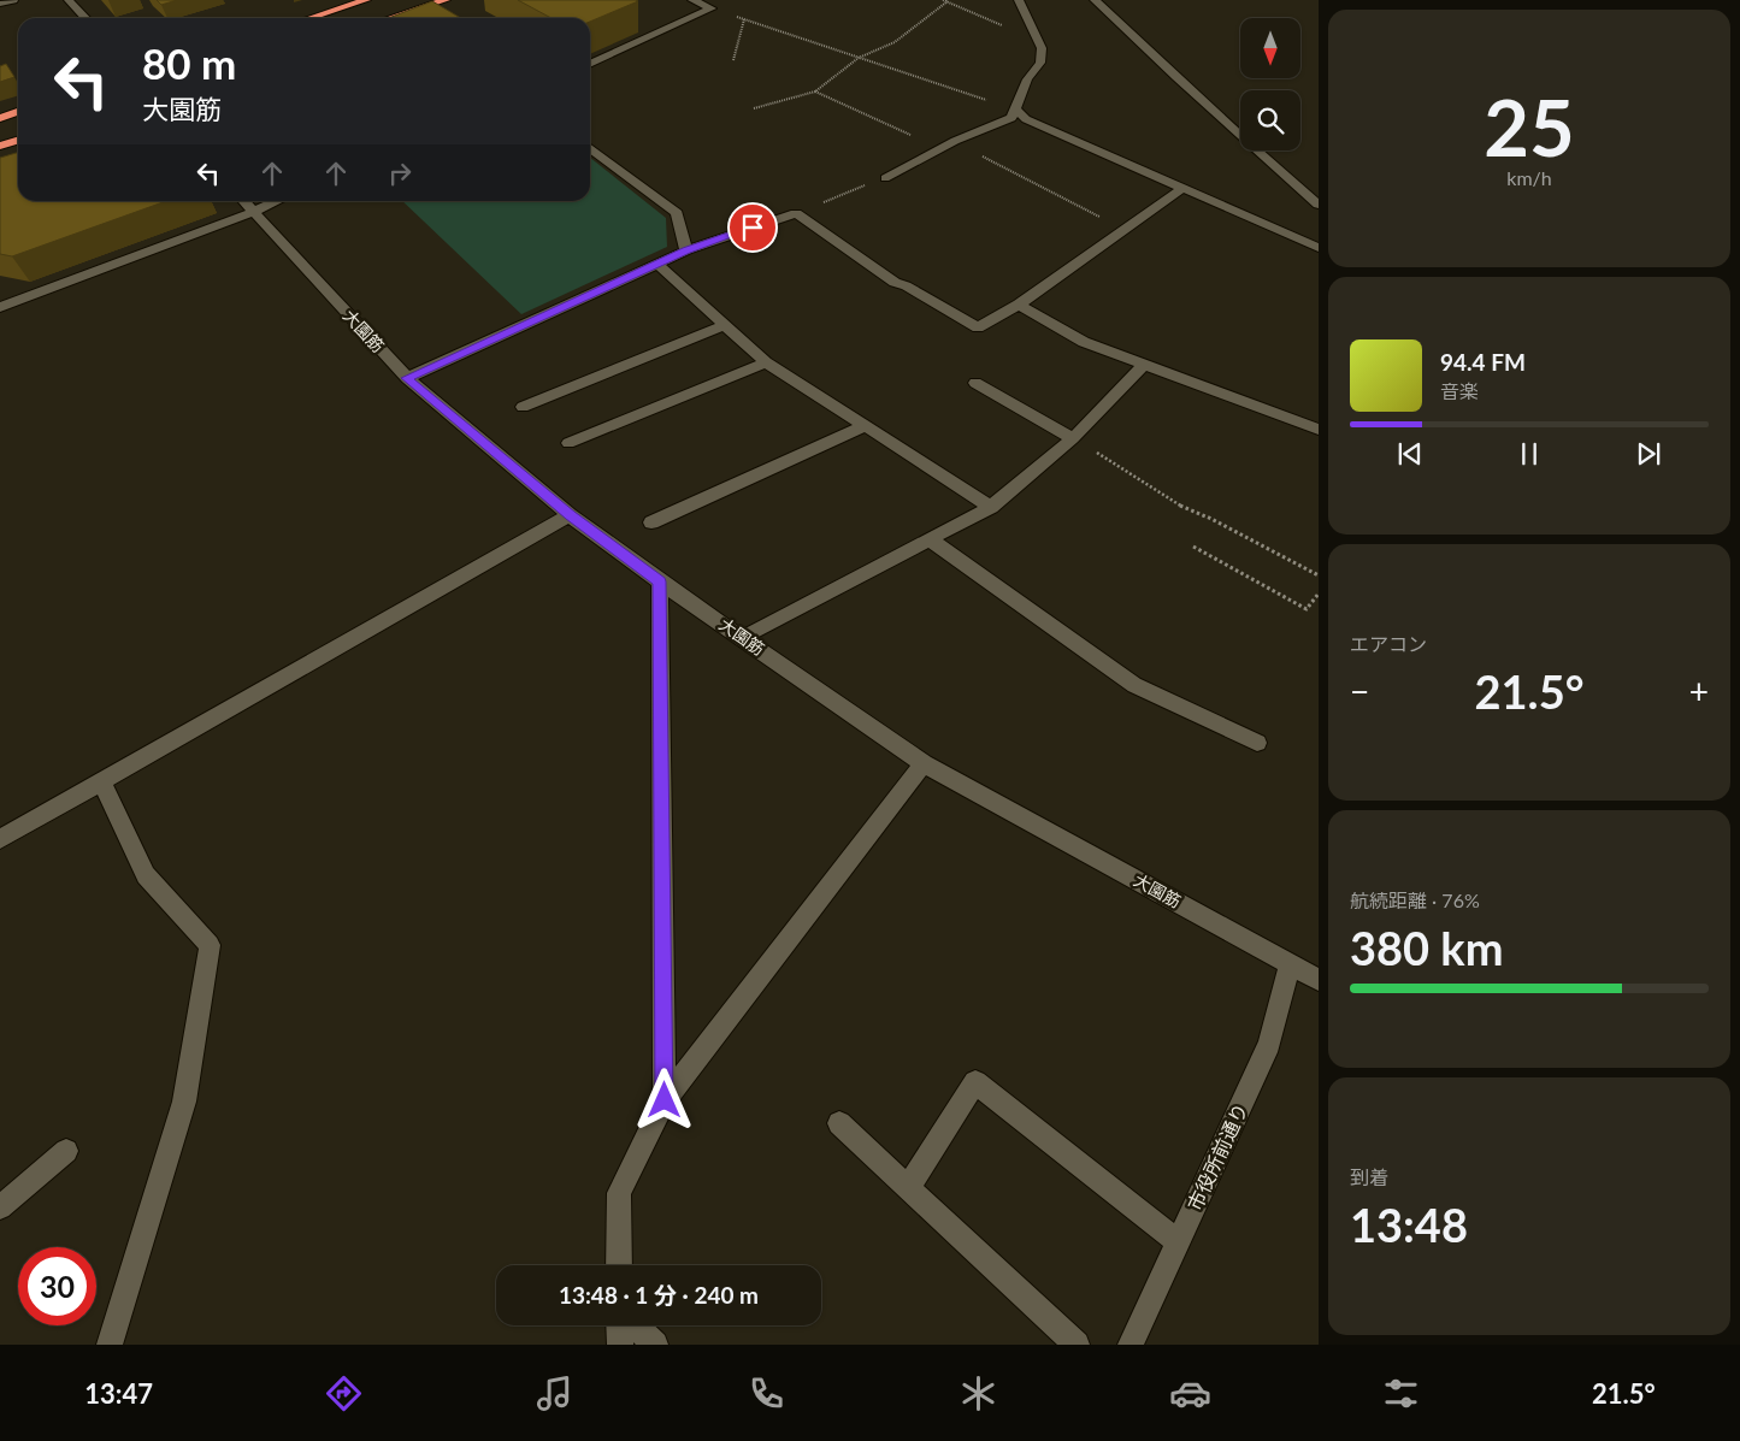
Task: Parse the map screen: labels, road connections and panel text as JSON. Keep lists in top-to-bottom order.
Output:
{
  "streets": {
    "street": ["大園筋", "市役所前通り"]
  },
  "crossings": [
    ["大園筋", "市役所前通り"]
  ],
  "north": "bottom",
  "page": {
    "tile": [
      ["25", "km/h"],
      "エアコン",
      ["航続距離 · 76%", "380 km"],
      ["到着", "13:48"]
    ],
    "turn": ["80 m", "大園筋"],
    "song": ["94.4 FM", "音楽"],
    "heat": ["−", "21.5°", "+"],
    "limit": "30",
    "trip": "13:48 · 1 分 · 240 m",
    "tabs": ["13:47", "21.5°"]
  }
}
